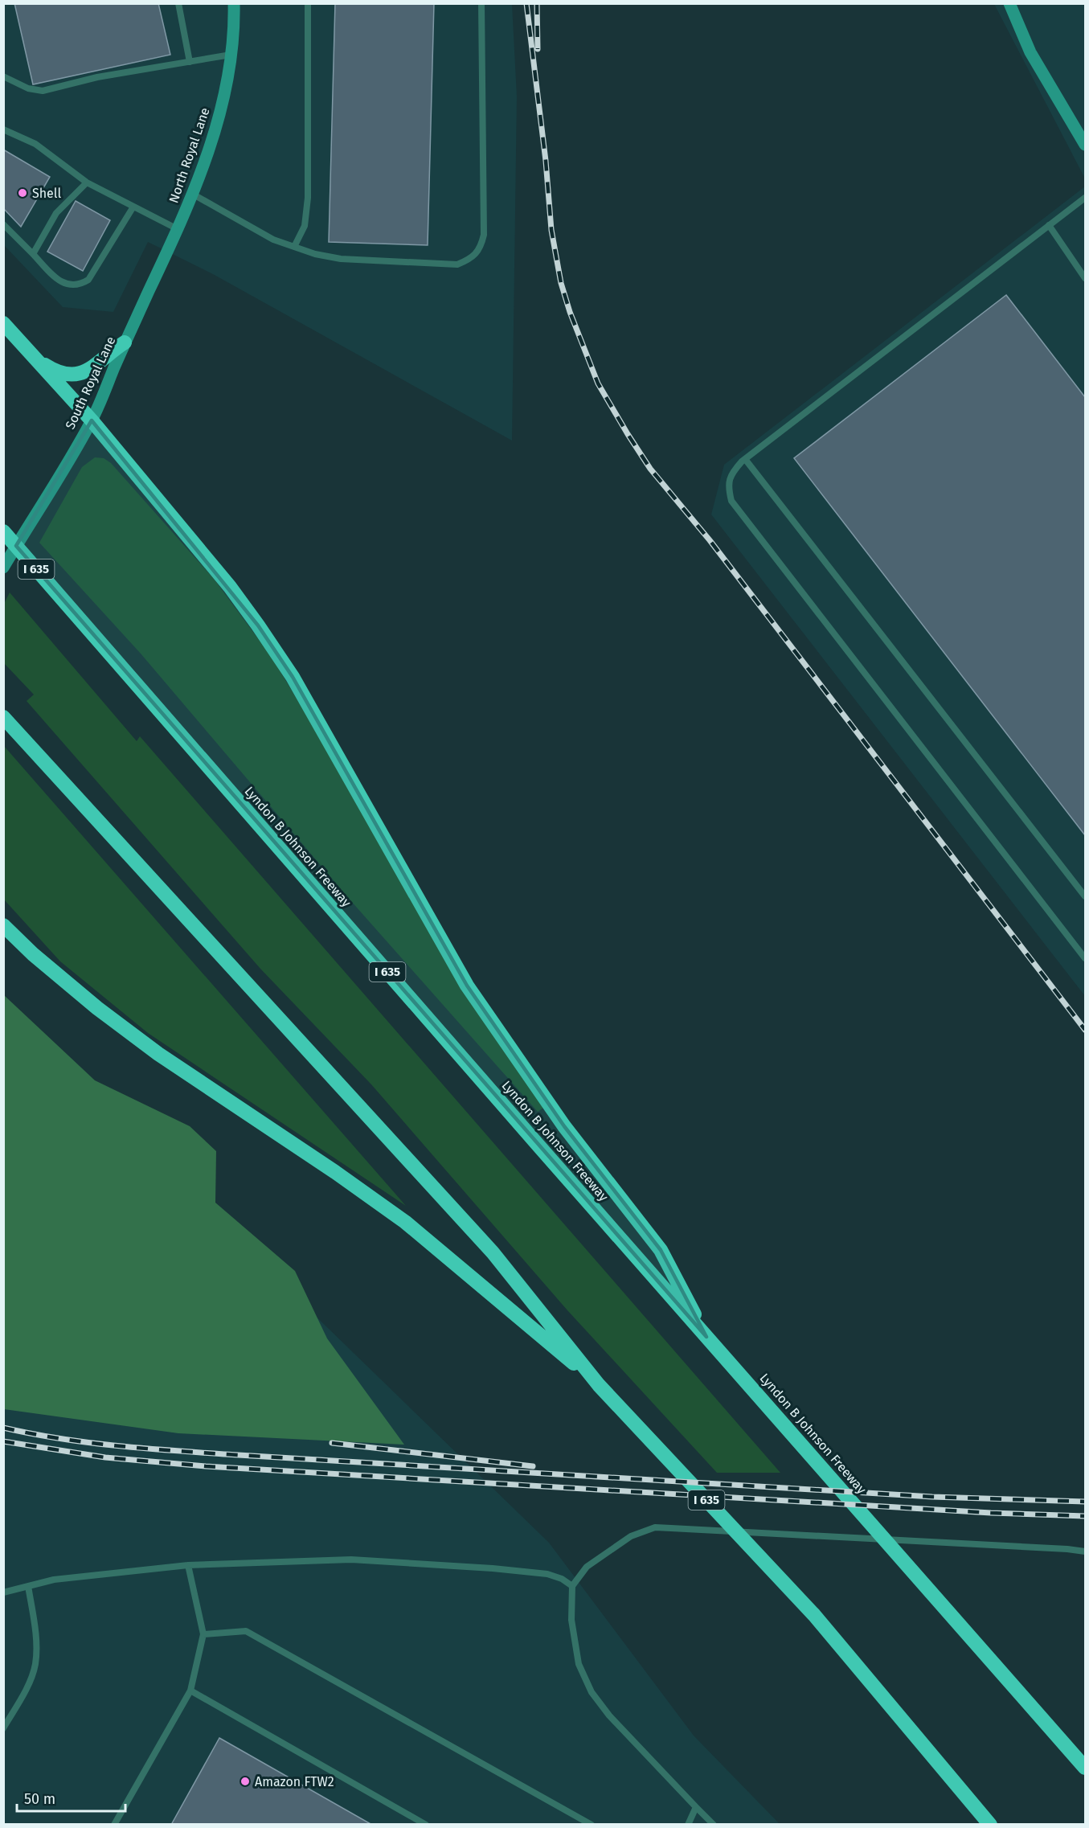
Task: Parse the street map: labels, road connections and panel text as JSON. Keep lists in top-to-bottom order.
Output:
{
  "streets": {
    "highway": ["I 635", "Lyndon B Johnson Freeway"],
    "main road": ["North Royal Lane", "South Royal Lane"]
  },
  "crossings": [
    ["North Royal Lane", "South Royal Lane"]
  ],
  "places": ["Shell", "Amazon FTW2"],
  "scale_bar": "50 m"
}
